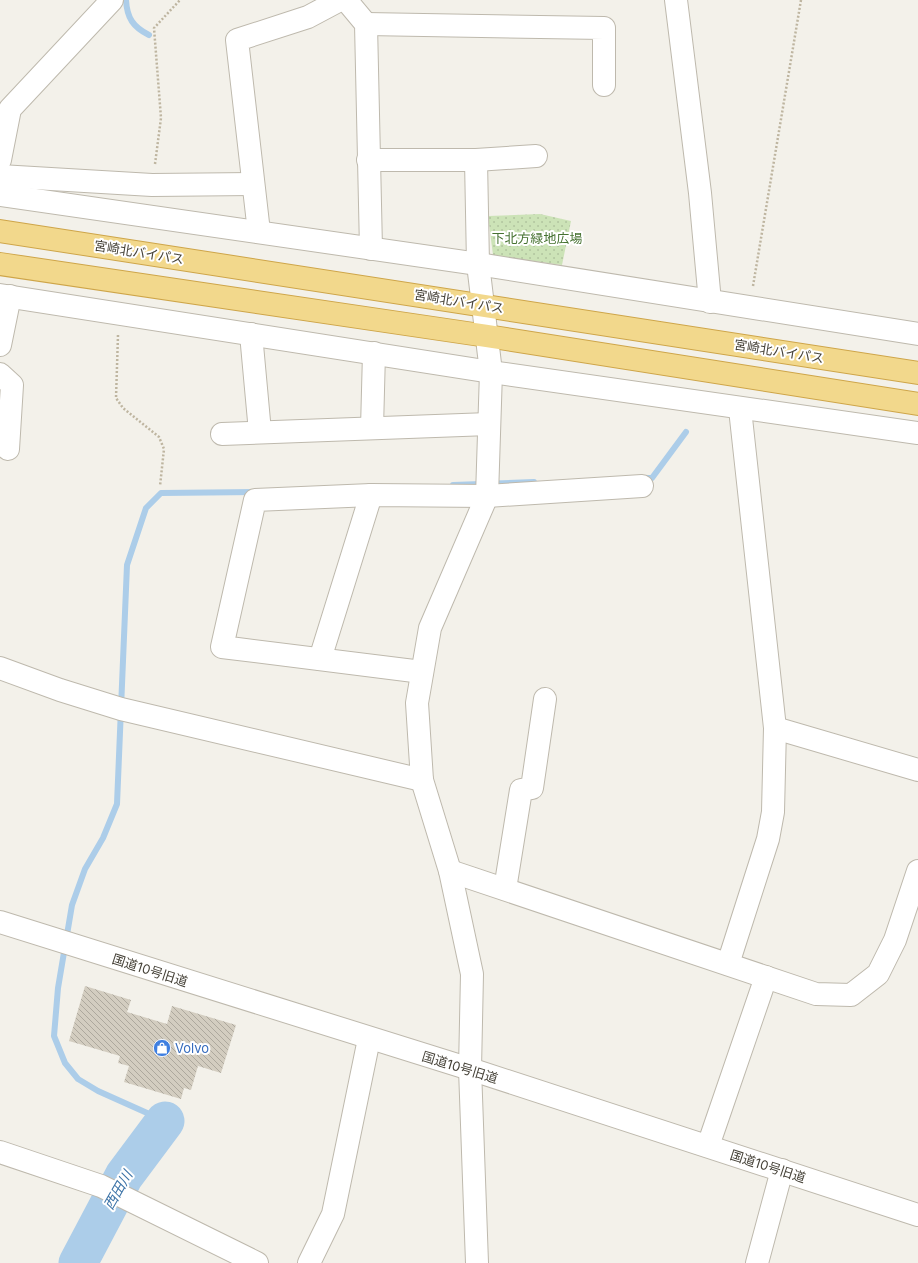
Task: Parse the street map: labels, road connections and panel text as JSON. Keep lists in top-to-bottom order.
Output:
{
  "streets": {
    "highway": ["宮崎北バイパス"],
    "street": ["国道10号旧道"]
  },
  "water": ["西田川"],
  "parks": ["下北方緑地広場"],
  "places": {
    "shop": ["Volvo"]
  }
}
